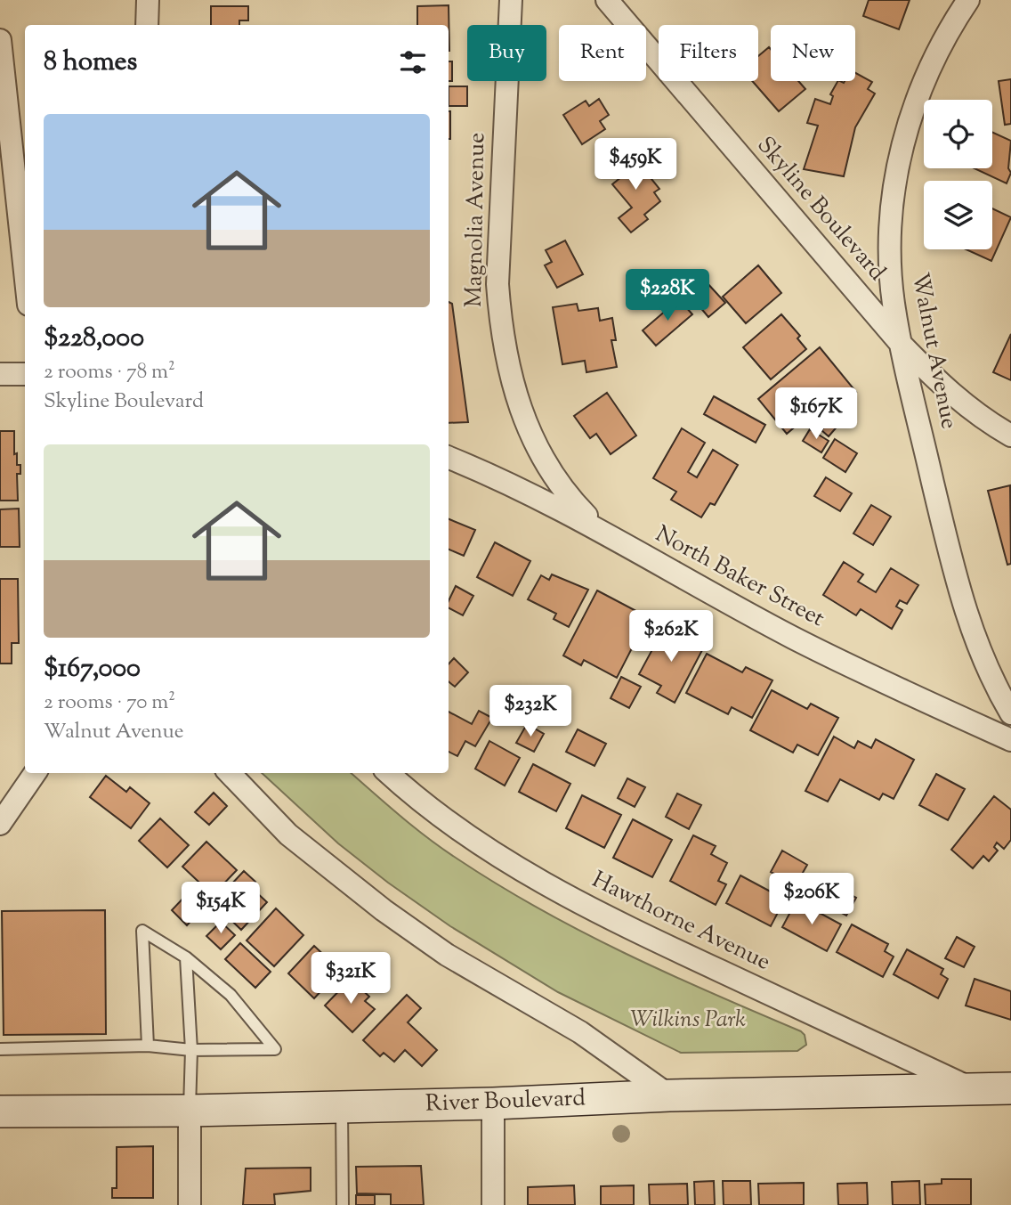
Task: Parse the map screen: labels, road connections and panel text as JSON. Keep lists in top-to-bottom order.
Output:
{
  "streets": {
    "main road": ["River Boulevard"],
    "street": [
      "Skyline Boulevard",
      "Magnolia Avenue",
      "Walnut Avenue",
      "North Baker Street",
      "Hawthorne Avenue"
    ]
  },
  "crossings": [
    ["Skyline Boulevard", "Walnut Avenue"],
    ["Magnolia Avenue", "North Baker Street"],
    ["Hawthorne Avenue", "River Boulevard"]
  ],
  "parks": ["Wilkins Park"],
  "page": {
    "chip": [
      "Buy",
      "Rent",
      "Filters",
      "New"
    ],
    "heading": "8 homes",
    "list": [
      {
        "name": "$228,000",
        "note": "2 rooms · 78 m² · Skyline Boulevard"
      },
      {
        "name": "$167,000",
        "note": "2 rooms · 70 m² · Walnut Avenue"
      }
    ],
    "price": [
      "$459K",
      "$228K",
      "$167K",
      "$262K",
      "$232K",
      "$206K",
      "$154K",
      "$321K"
    ]
  }
}
